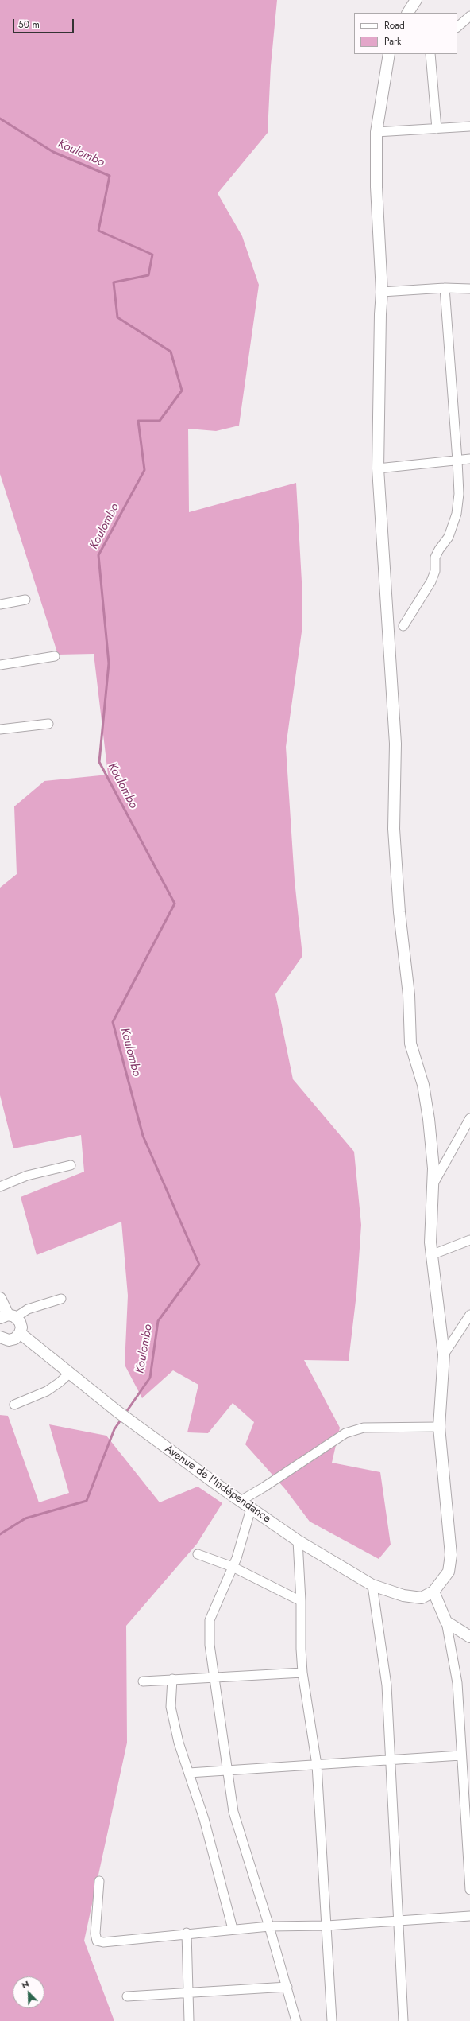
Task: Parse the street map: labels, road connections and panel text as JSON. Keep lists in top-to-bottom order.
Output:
{
  "streets": {
    "street": ["Avenue de l'Indépendance"]
  },
  "water": ["Koulombo"],
  "legend": ["Road", "Park"],
  "scale_bar": "50 m",
  "north": "top left"
}
